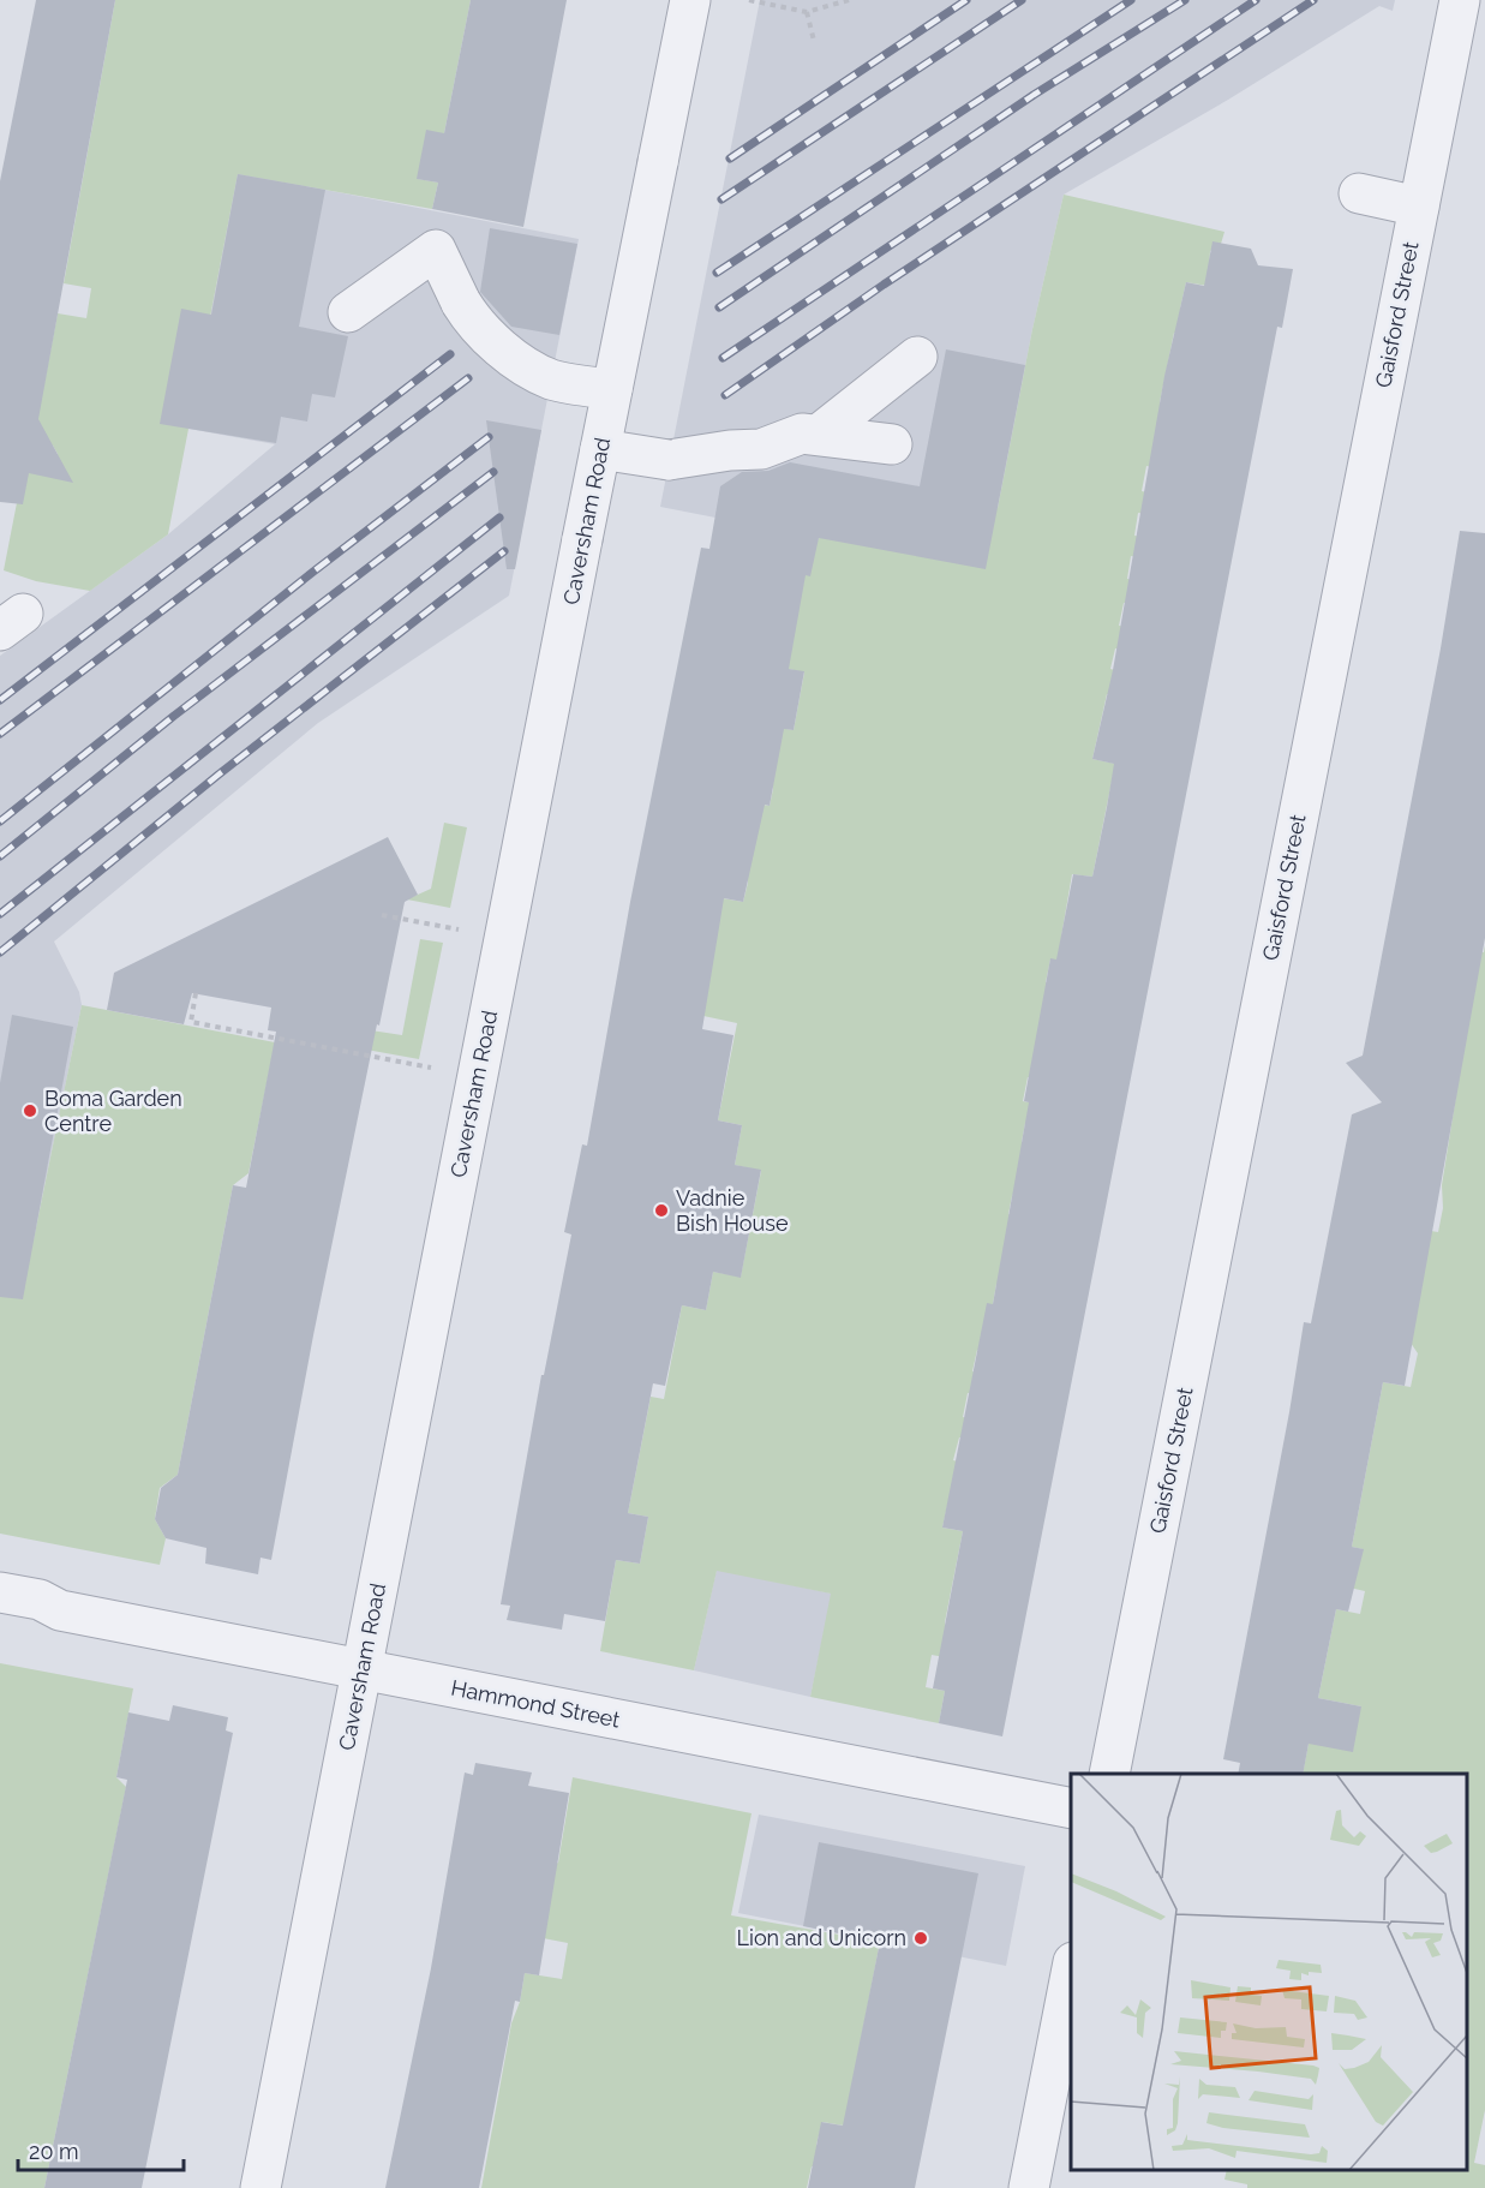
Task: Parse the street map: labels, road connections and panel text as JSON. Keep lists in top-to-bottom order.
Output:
{
  "streets": {
    "street": ["Gaisford Street", "Caversham Road", "Hammond Street"]
  },
  "crossings": [
    ["Caversham Road", "Hammond Street"]
  ],
  "places": ["Boma Garden Centre", "Vadnie Bish House", "Lion and Unicorn"],
  "scale_bar": "20 m"
}
